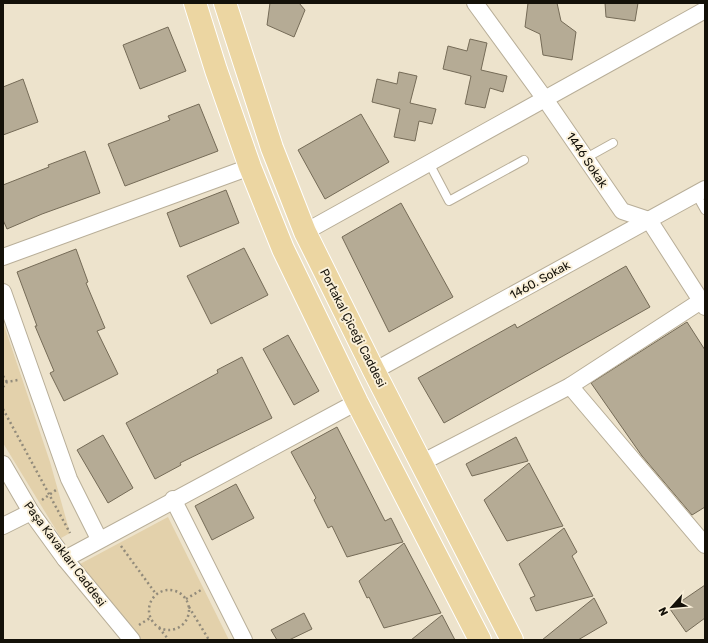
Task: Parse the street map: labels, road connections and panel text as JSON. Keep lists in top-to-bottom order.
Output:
{
  "streets": {
    "main road": ["Portakal Çiceği Caddesi"],
    "street": ["1446 Sokak", "1460. Sokak", "Paşa Kavakları Caddesi"]
  },
  "crossings": [
    ["1446 Sokak", "1460. Sokak"],
    ["1460. Sokak", "Portakal Çiceği Caddesi"]
  ],
  "north": "bottom left"
}
